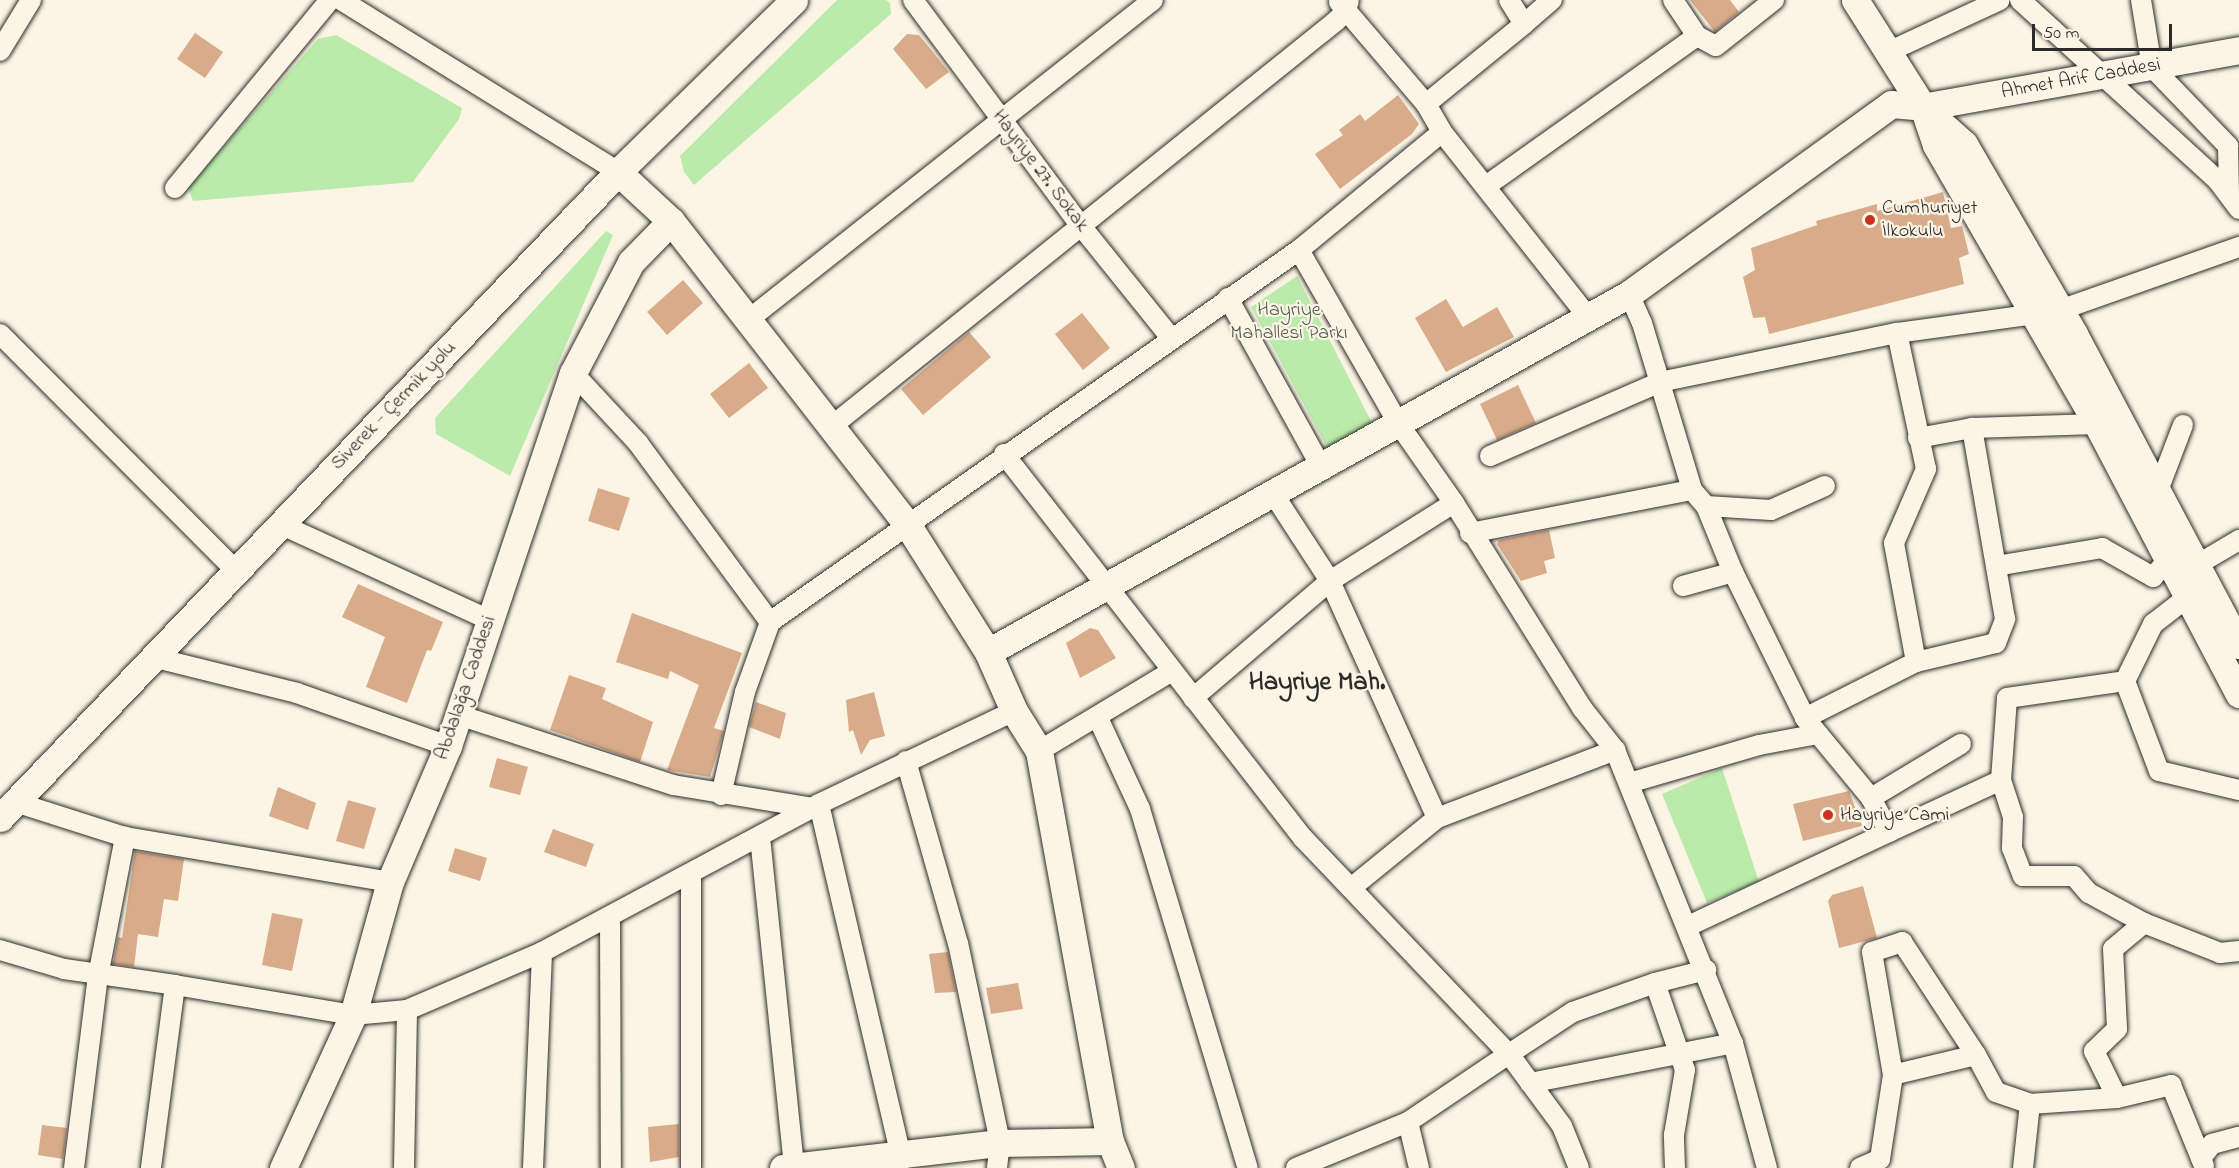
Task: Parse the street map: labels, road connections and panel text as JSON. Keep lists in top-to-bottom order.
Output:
{
  "streets": {
    "street": [
      "Ahmet Arif Caddesi",
      "Hayriye 27. Sokak",
      "Siverek - Çermik yolu",
      "Abdalağa Caddesi"
    ]
  },
  "districts": ["Hayriye Mah."],
  "parks": ["Hayriye Mahallesi Parkı"],
  "places": ["Cumhuriyet İlkokulu", "Hayriye Cami"],
  "scale_bar": "50 m"
}
